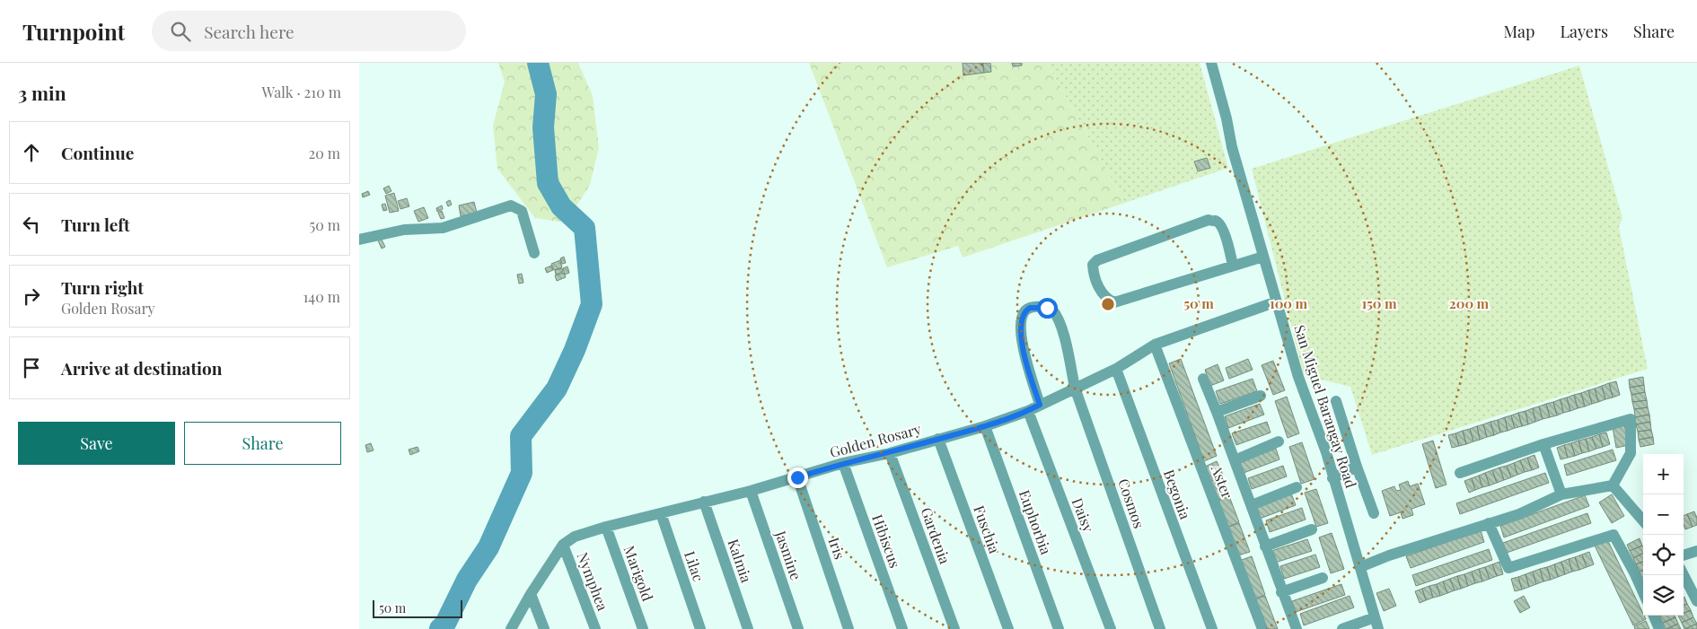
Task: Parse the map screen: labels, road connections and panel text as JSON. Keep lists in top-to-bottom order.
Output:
{
  "streets": {
    "street": [
      "San Miguel Barangay Road",
      "Golden Rosary",
      "Aster",
      "Begonia",
      "Cosmos",
      "Daisy",
      "Euphorbia",
      "Fuschia",
      "Gardenia",
      "Hibiscus",
      "Iris",
      "Jasmine",
      "Kalmia",
      "Lilac",
      "Marigold",
      "Nymphea"
    ]
  },
  "crossings": [
    ["San Miguel Barangay Road", "Golden Rosary"],
    ["Golden Rosary", "Aster"],
    ["Golden Rosary", "Begonia"],
    ["Golden Rosary", "Cosmos"],
    ["Golden Rosary", "Daisy"],
    ["Golden Rosary", "Euphorbia"],
    ["Golden Rosary", "Fuschia"],
    ["Golden Rosary", "Gardenia"],
    ["Golden Rosary", "Hibiscus"],
    ["Golden Rosary", "Iris"],
    ["Golden Rosary", "Jasmine"],
    ["Golden Rosary", "Kalmia"],
    ["Golden Rosary", "Lilac"],
    ["Golden Rosary", "Marigold"],
    ["Golden Rosary", "Nymphea"]
  ],
  "scale_bar": "50 m",
  "page": {
    "header": "Turnpoint",
    "search": "Search here",
    "nav": ["Map", "Layers", "Share"],
    "heading": ["3 min", "Walk · 210 m"],
    "list": [
      ["Continue", "20 m"],
      ["Turn left", "50 m"],
      ["Turn right", "Golden Rosary", "140 m"],
      "Arrive at destination"
    ],
    "buttons": ["Save", "Share"],
    "map_buttons": ["+", "−"],
    "scale": "50 m"
  },
  "rings": [
    "50 m",
    "100 m",
    "150 m",
    "200 m"
  ]
}
